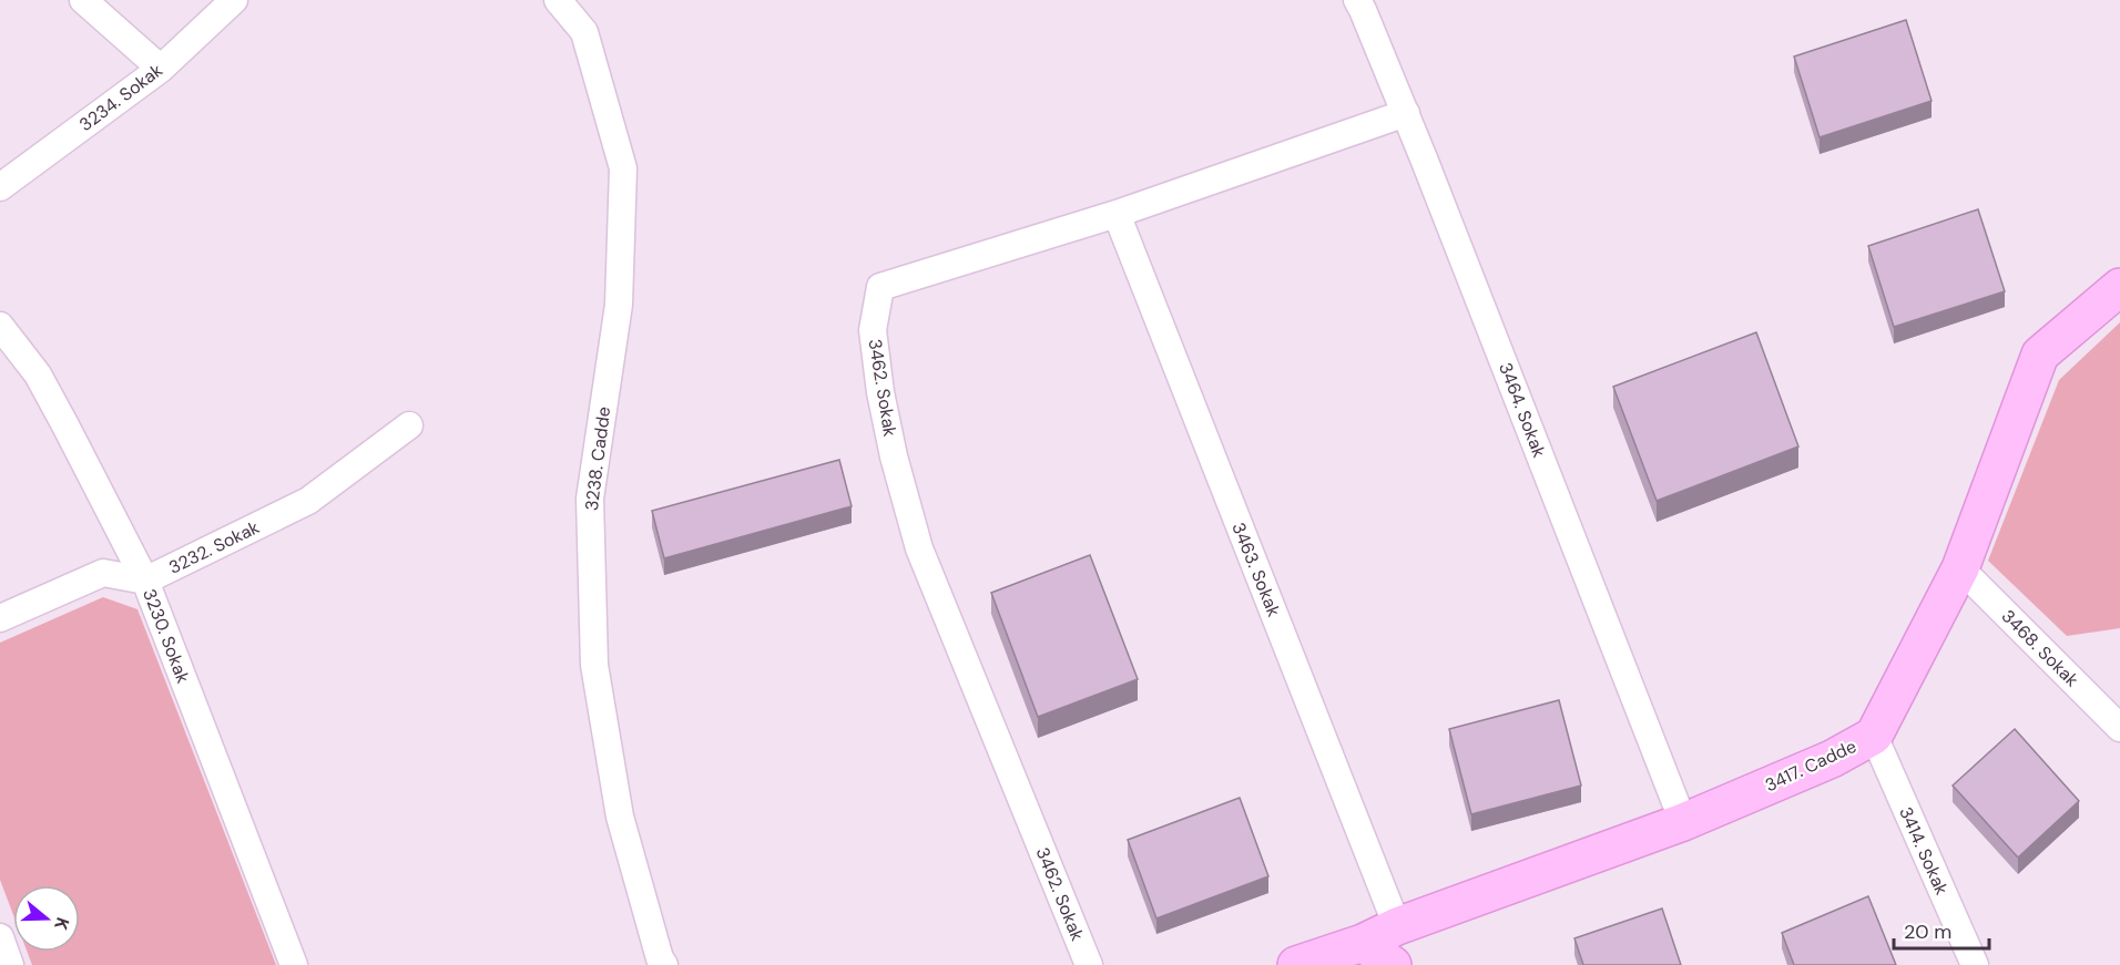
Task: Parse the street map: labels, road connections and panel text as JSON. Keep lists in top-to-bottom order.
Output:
{
  "streets": {
    "street": [
      "3234. Sokak",
      "3462. Sokak",
      "3464. Sokak",
      "3238. Cadde",
      "3232. Sokak",
      "3463. Sokak",
      "3230. Sokak",
      "3468. Sokak",
      "3417. Cadde",
      "3414. Sokak"
    ]
  },
  "crossings": [
    ["3462. Sokak", "3464. Sokak"],
    ["3462. Sokak", "3463. Sokak"],
    ["3464. Sokak", "3417. Cadde"],
    ["3232. Sokak", "3230. Sokak"],
    ["3463. Sokak", "3417. Cadde"],
    ["3468. Sokak", "3417. Cadde"],
    ["3417. Cadde", "3414. Sokak"]
  ],
  "scale_bar": "20 m",
  "north": "right"
}
